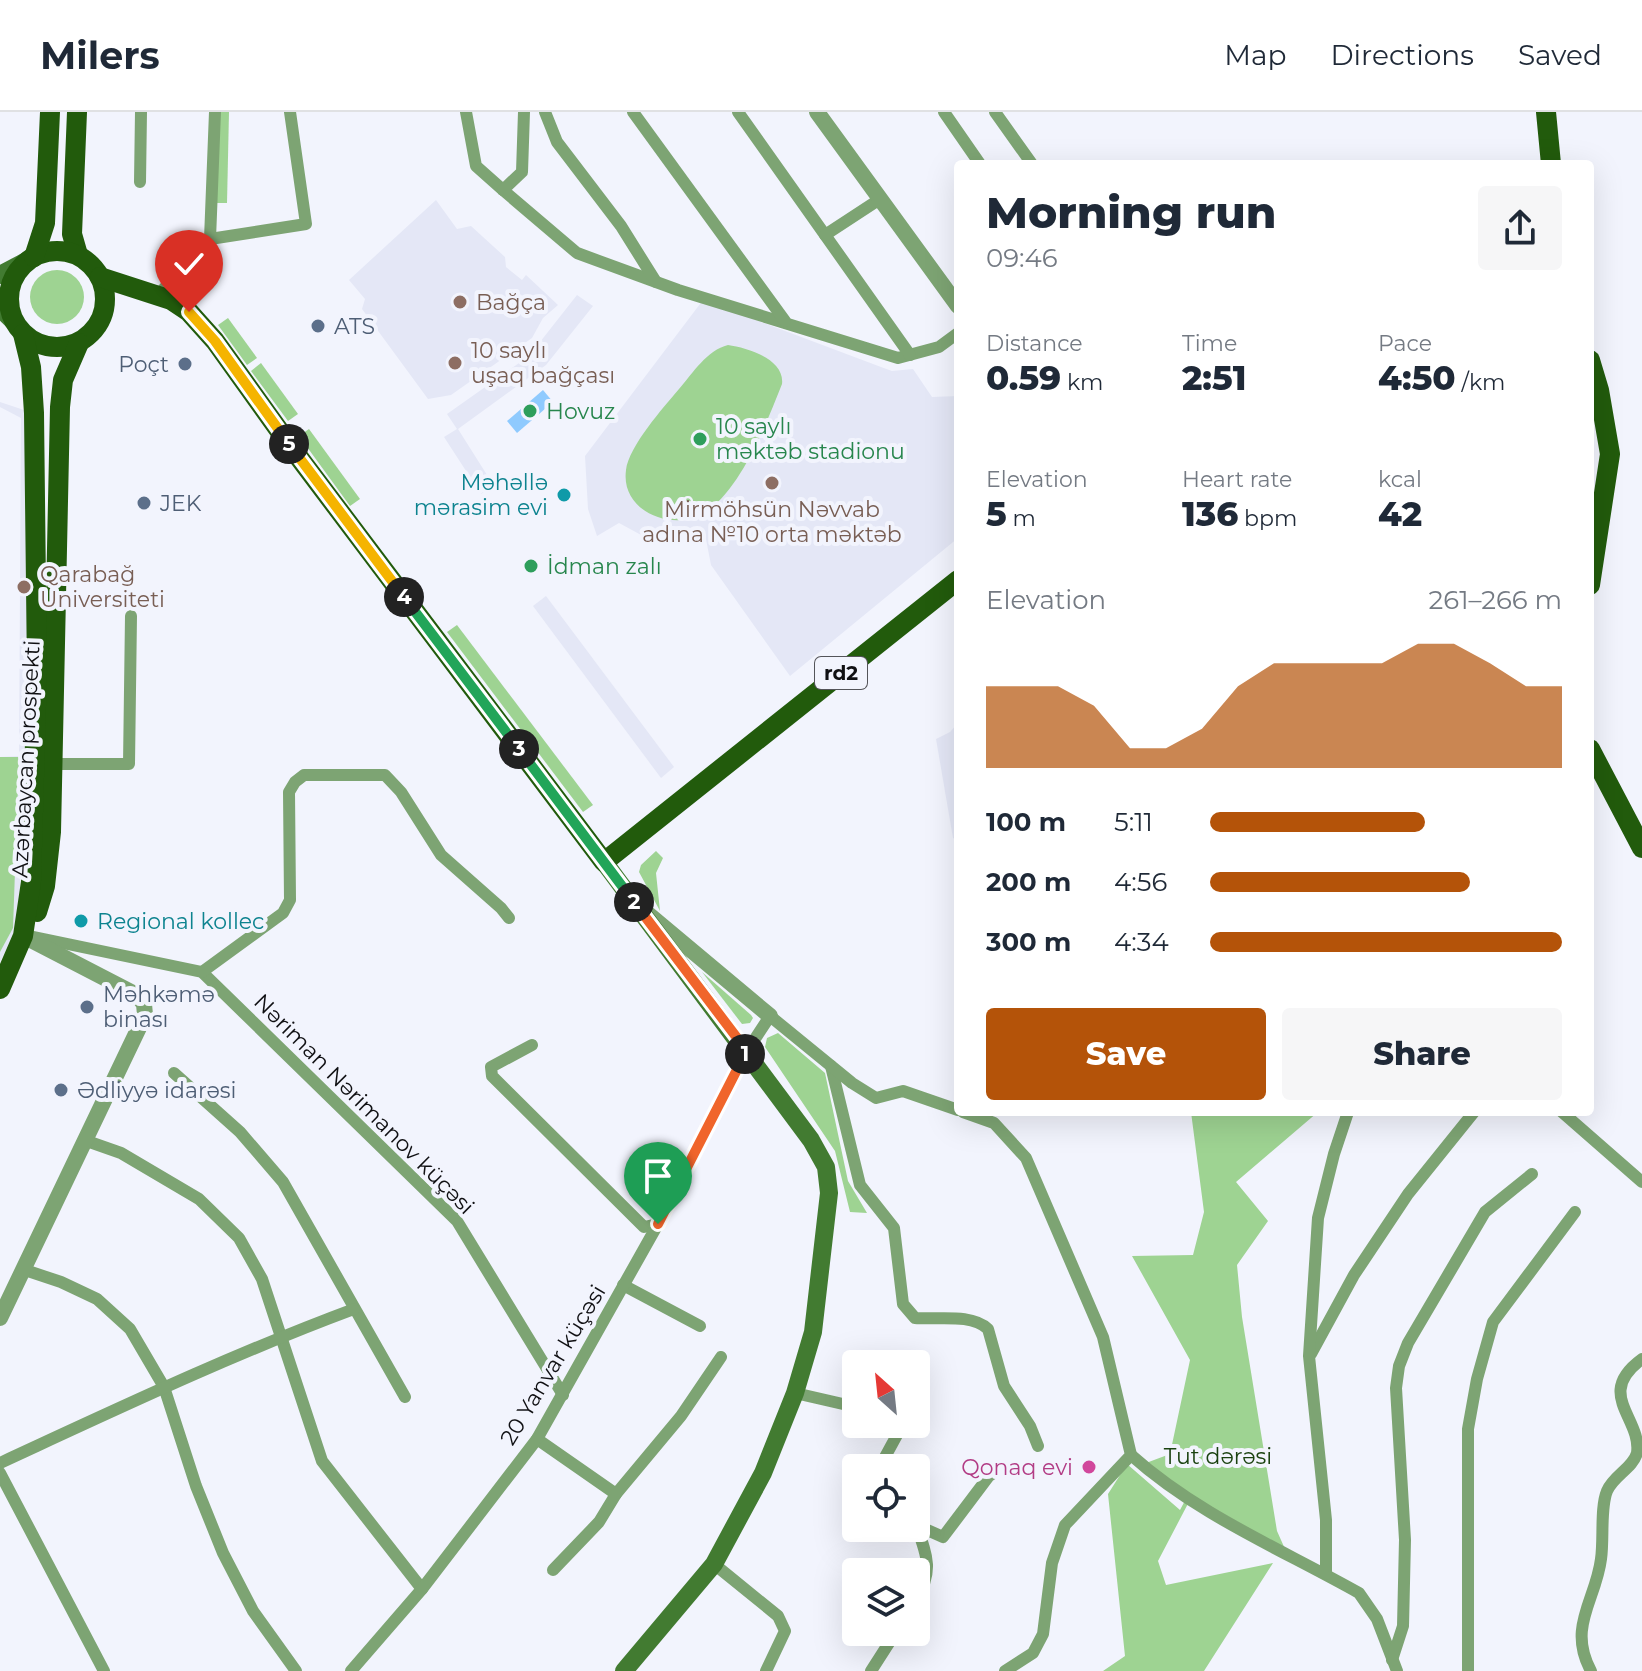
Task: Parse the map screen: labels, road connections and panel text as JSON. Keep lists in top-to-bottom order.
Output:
{
  "streets": {
    "main road": ["rd2", "Azərbaycan prospekti"],
    "street": ["Nəriman Nərimanov küçəsi", "20 Yanvar küçəsi"]
  },
  "crossings": [
    ["Nəriman Nərimanov küçəsi", "20 Yanvar küçəsi"]
  ],
  "parks": ["Tut dərəsi"],
  "places": [
    "Bağça",
    "ATS",
    "10 saylı uşaq bağçası",
    "Poçt",
    "Hovuz",
    "10 saylı məktəb stadionu",
    "Mirmöhsün Nəvvab adına №10 orta məktəb",
    "Məhəllə mərasim evi",
    "JEK",
    "İdman zalı",
    "Qarabağ Universiteti",
    "Regional kollec",
    "Məhkəmə binası",
    "Ədliyyə idarəsi",
    "Qonaq evi"
  ],
  "north": "top left",
  "page": {
    "header": "Milers",
    "nav": ["Map", "Directions", "Saved"],
    "heading": ["Morning run", "09:46"],
    "stats": [
      ["Distance", "0.59 km"],
      ["Time", "2:51"],
      ["Pace", "4:50 /km"],
      ["Elevation", "5 m"],
      ["Heart rate", "136 bpm"],
      ["kcal", "42"]
    ],
    "pins": [
      "5",
      "4",
      "3",
      "2",
      "1"
    ],
    "chart": ["Elevation", "261–266 m"],
    "list": [
      {
        "name": "100 m",
        "note": "5:11"
      },
      {
        "name": "200 m",
        "note": "4:56"
      },
      {
        "name": "300 m",
        "note": "4:34"
      }
    ],
    "buttons": ["Save", "Share"]
  }
}
